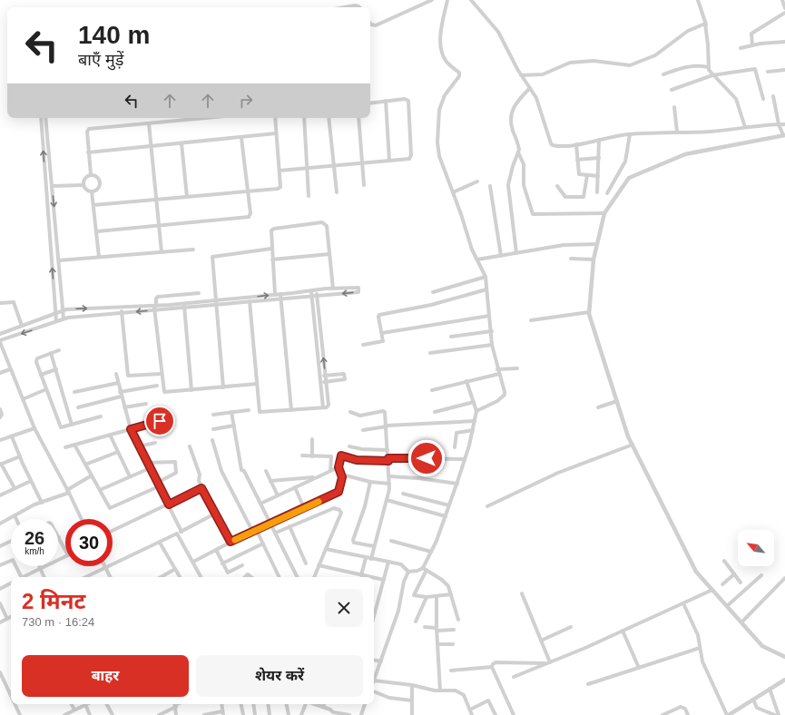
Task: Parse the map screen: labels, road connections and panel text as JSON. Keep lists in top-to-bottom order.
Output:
{
  "north": "top left",
  "page": {
    "turn": ["140 m", "बाएँ मुड़ें"],
    "speed": "26 km/h",
    "limit": "30",
    "heading": ["2 मिनट", "730 m · 16:24"],
    "buttons": ["बाहर", "शेयर करें"]
  }
}
